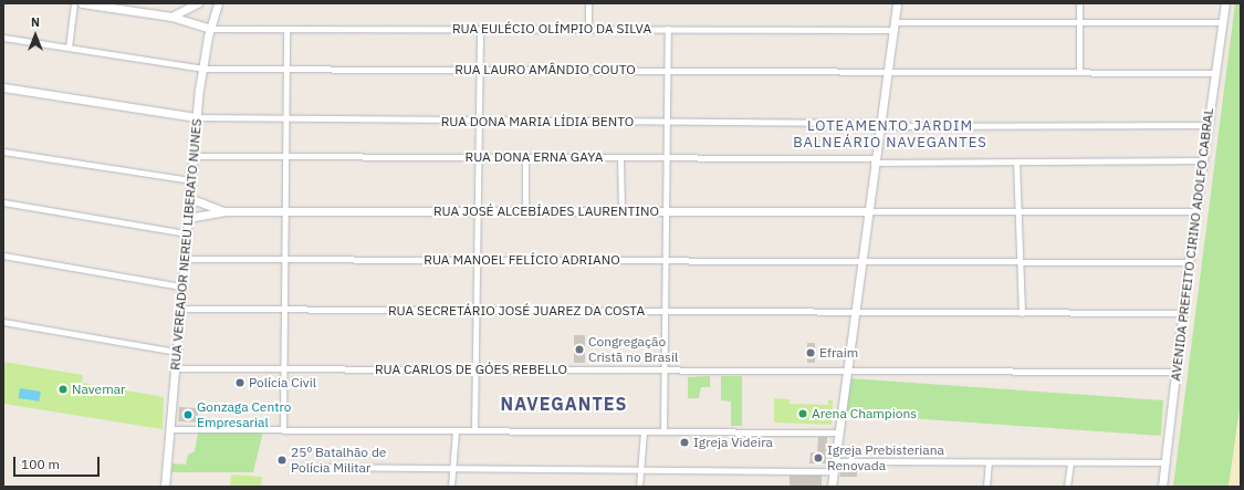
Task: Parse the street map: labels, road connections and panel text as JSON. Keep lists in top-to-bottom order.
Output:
{
  "streets": {
    "main road": ["RUA JOSÉ ALCEBÍADES LAURENTINO", "RUA VEREADOR NEREU LIBERATO NUNES", "AVENIDA PREFEITO CIRINO ADOLFO CABRAL"],
    "street": [
      "RUA EULÉCIO OLÍMPIO DA SILVA",
      "RUA LAURO AMÂNDIO COUTO",
      "RUA DONA MARIA LÍDIA BENTO",
      "RUA DONA ERNA GAYA",
      "RUA MANOEL FELÍCIO ADRIANO",
      "RUA SECRETÁRIO JOSÉ JUAREZ DA COSTA",
      "RUA CARLOS DE GÓES REBELLO"
    ]
  },
  "crossings": [
    ["RUA EULÉCIO OLÍMPIO DA SILVA", "RUA VEREADOR NEREU LIBERATO NUNES"],
    ["RUA EULÉCIO OLÍMPIO DA SILVA", "AVENIDA PREFEITO CIRINO ADOLFO CABRAL"],
    ["RUA LAURO AMÂNDIO COUTO", "RUA VEREADOR NEREU LIBERATO NUNES"],
    ["RUA LAURO AMÂNDIO COUTO", "AVENIDA PREFEITO CIRINO ADOLFO CABRAL"],
    ["RUA DONA MARIA LÍDIA BENTO", "RUA VEREADOR NEREU LIBERATO NUNES"],
    ["RUA DONA MARIA LÍDIA BENTO", "AVENIDA PREFEITO CIRINO ADOLFO CABRAL"],
    ["RUA DONA ERNA GAYA", "RUA VEREADOR NEREU LIBERATO NUNES"],
    ["RUA DONA ERNA GAYA", "AVENIDA PREFEITO CIRINO ADOLFO CABRAL"],
    ["RUA JOSÉ ALCEBÍADES LAURENTINO", "RUA VEREADOR NEREU LIBERATO NUNES"],
    ["RUA VEREADOR NEREU LIBERATO NUNES", "RUA MANOEL FELÍCIO ADRIANO"],
    ["RUA VEREADOR NEREU LIBERATO NUNES", "RUA SECRETÁRIO JOSÉ JUAREZ DA COSTA"],
    ["RUA VEREADOR NEREU LIBERATO NUNES", "RUA CARLOS DE GÓES REBELLO"],
    ["AVENIDA PREFEITO CIRINO ADOLFO CABRAL", "RUA MANOEL FELÍCIO ADRIANO"],
    ["AVENIDA PREFEITO CIRINO ADOLFO CABRAL", "RUA SECRETÁRIO JOSÉ JUAREZ DA COSTA"],
    ["AVENIDA PREFEITO CIRINO ADOLFO CABRAL", "RUA CARLOS DE GÓES REBELLO"]
  ],
  "districts": ["LOTEAMENTO JARDIM BALNEÁRIO NAVEGANTES", "NAVEGANTES"],
  "places": [
    "Congregação Cristã no Brasil",
    "Efraim",
    "Polícia Civil",
    "Navemar",
    "Arena Champions",
    "Gonzaga Centro Empresarial",
    "Igreja Videira",
    "Igreja Prebisteriana Renovada",
    "25º Batalhão de Polícia Militar"
  ],
  "scale_bar": "100 m",
  "north": "top"
}
